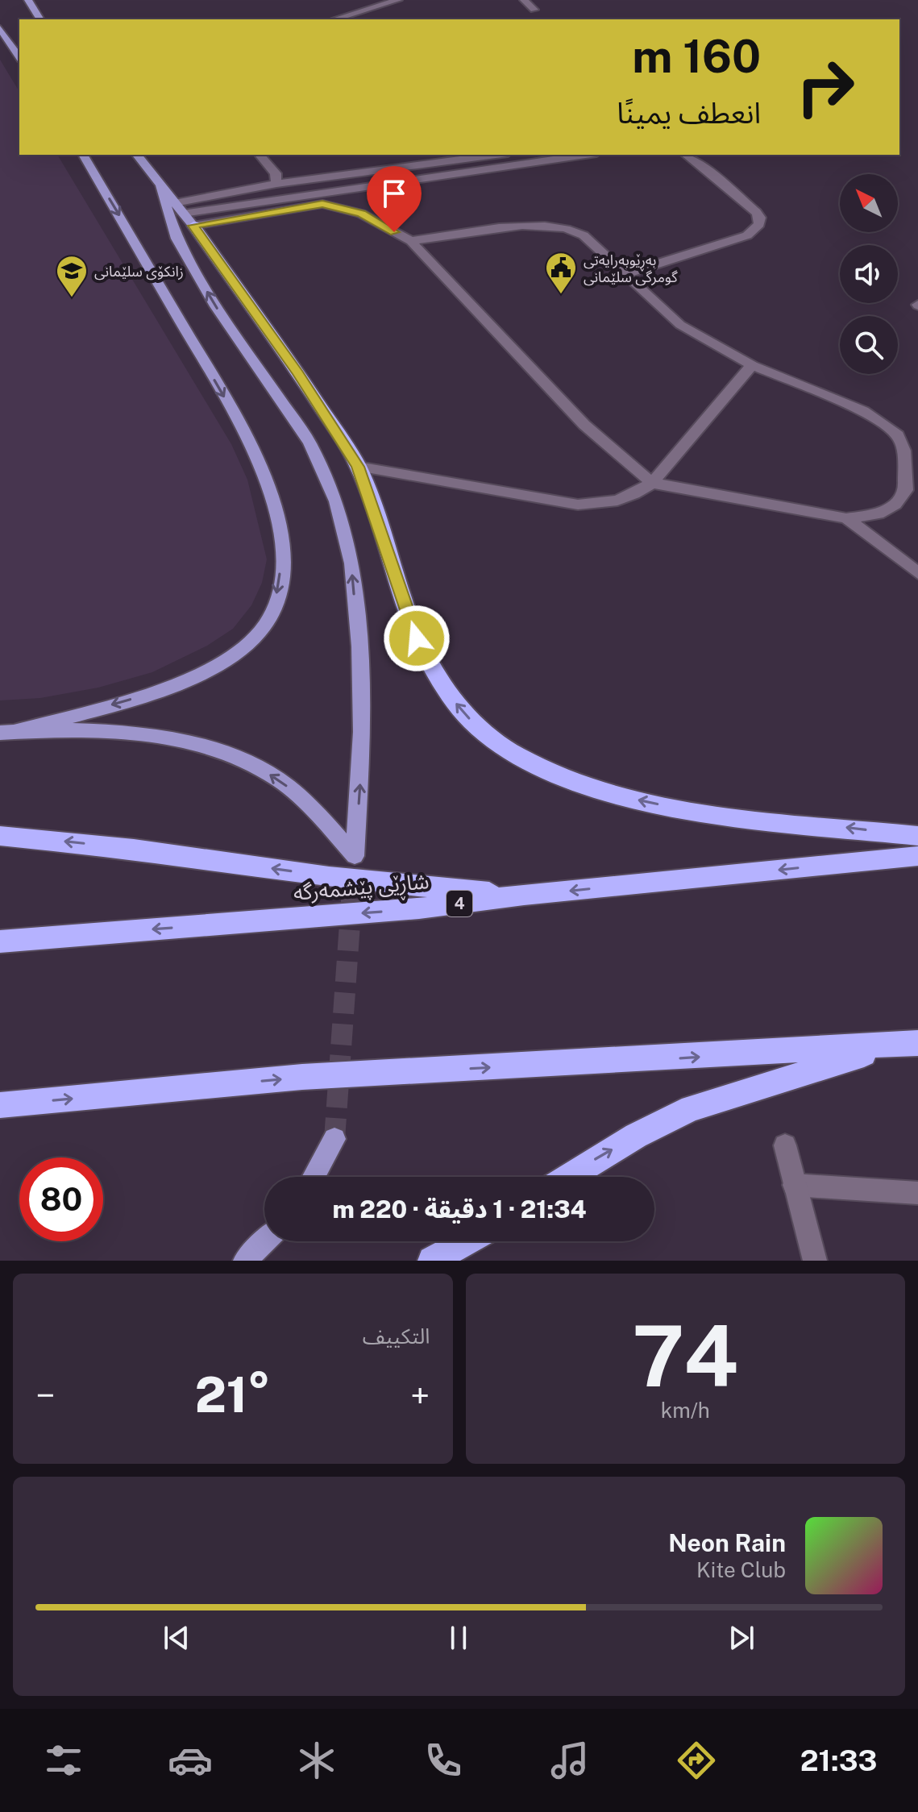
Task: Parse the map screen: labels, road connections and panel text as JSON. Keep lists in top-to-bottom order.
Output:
{
  "streets": {
    "highway": ["شاڕێی پێشمەرگە", "4"]
  },
  "places": {
    "public building": ["بەڕێوبەرایەتی گومرگی سلێمانی"],
    "school or university": ["زانکۆی سلێمانی"]
  },
  "north": "top left",
  "page": {
    "turn": ["160 m", "انعطف يمينًا"],
    "limit": "80",
    "trip": "21:34 · 1 دقيقة · 220 m",
    "tile": [
      ["74", "km/h"],
      "التكييف"
    ],
    "heat": ["−", "21°", "+"],
    "song": ["Neon Rain", "Kite Club"],
    "tabs": "21:33"
  }
}
